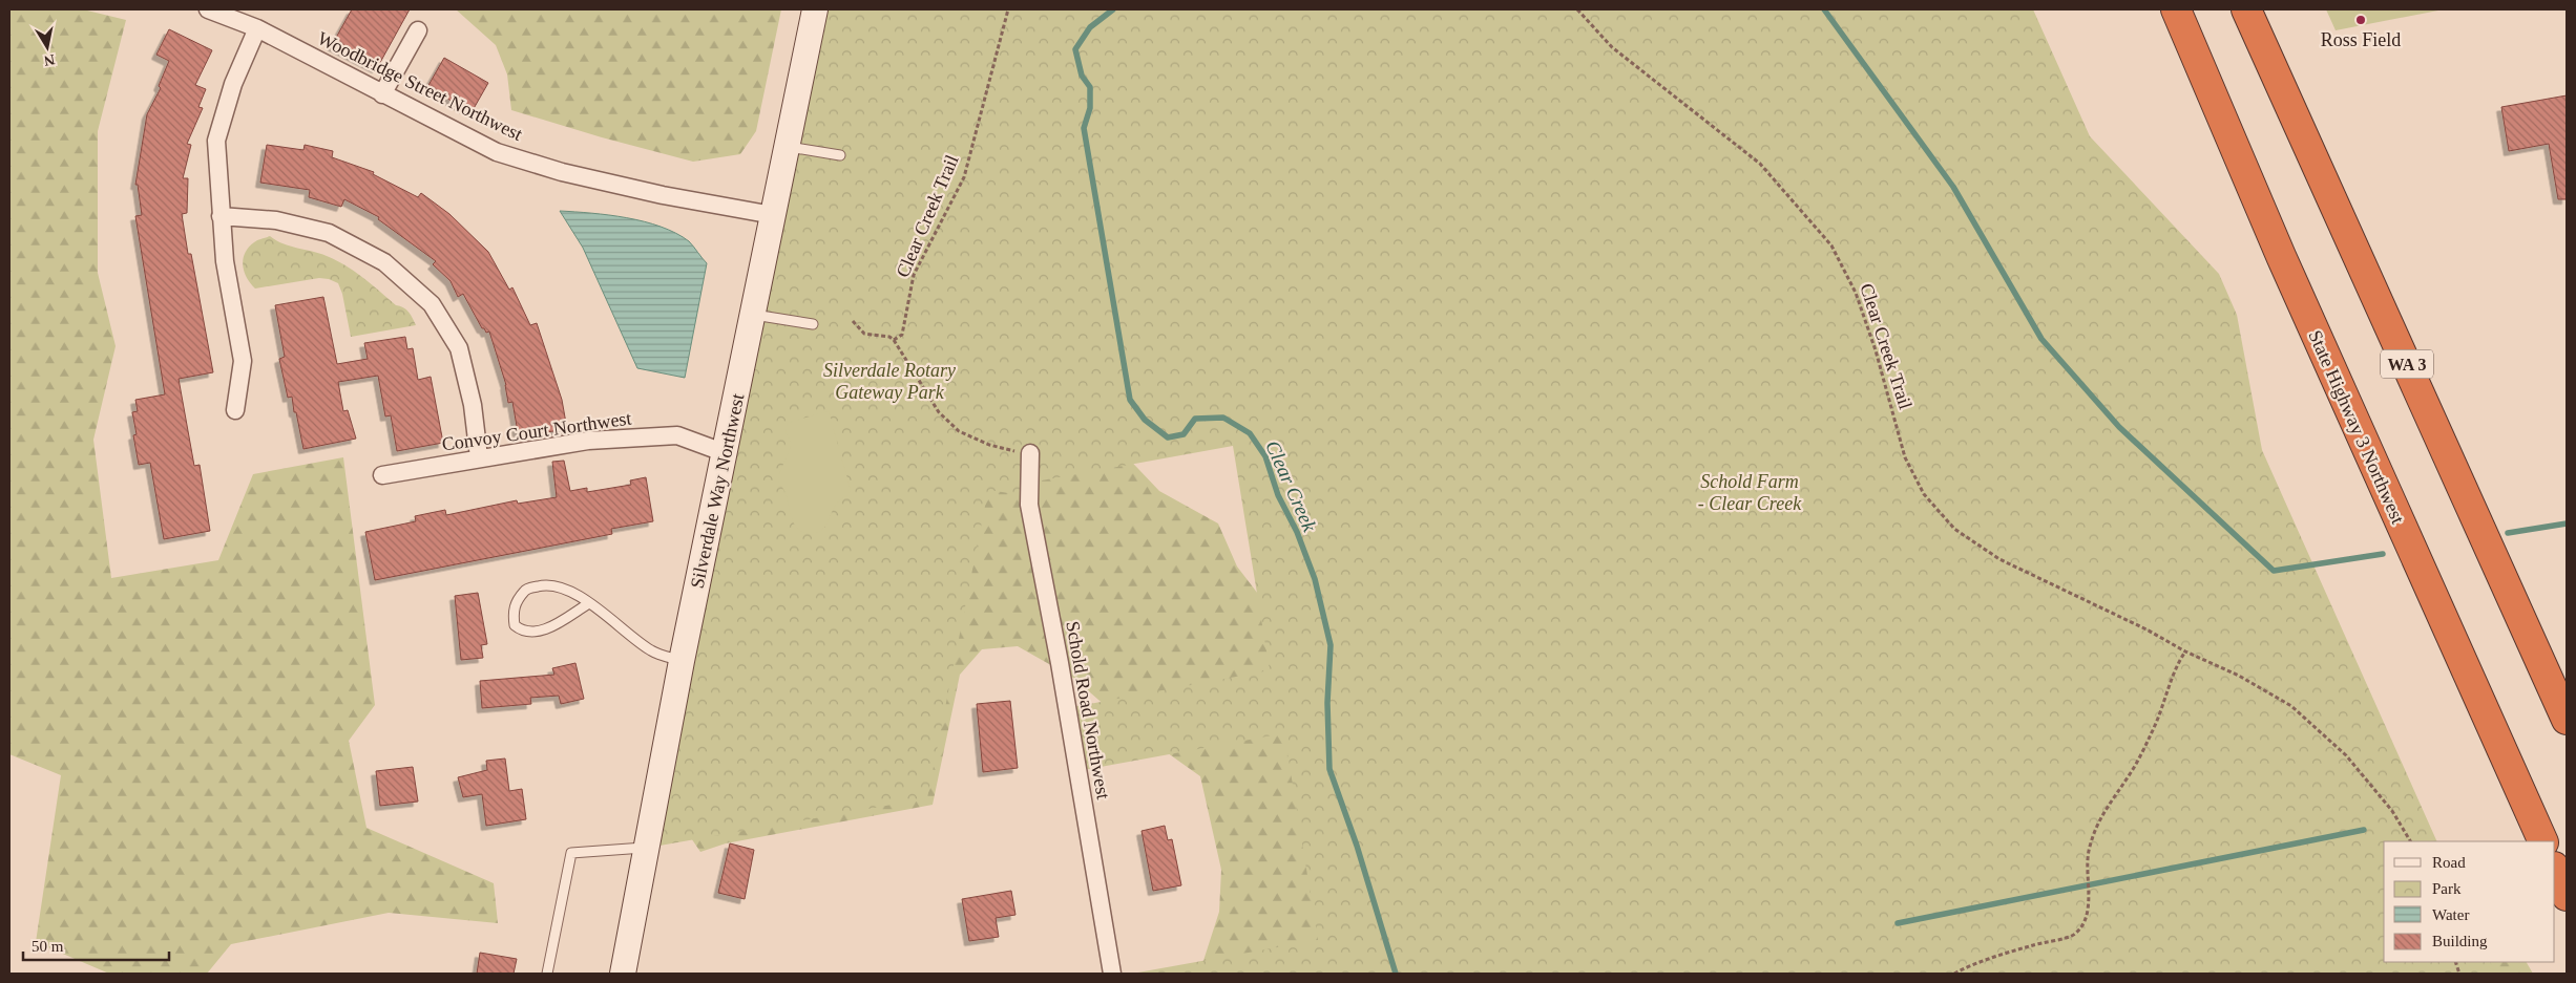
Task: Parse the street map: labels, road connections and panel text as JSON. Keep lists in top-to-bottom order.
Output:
{
  "streets": {
    "highway": ["WA 3", "State Highway 3 Northwest"],
    "main road": ["Silverdale Way Northwest"],
    "street": ["Woodbridge Street Northwest", "Convoy Court Northwest", "Schold Road Northwest"],
    "path": ["Clear Creek Trail"]
  },
  "crossings": [
    ["Woodbridge Street Northwest", "Silverdale Way Northwest"],
    ["Convoy Court Northwest", "Silverdale Way Northwest"]
  ],
  "water": ["Clear Creek"],
  "parks": ["Silverdale Rotary Gateway Park", "Schold Farm - Clear Creek"],
  "places": ["Ross Field"],
  "legend": [
    "Road",
    "Park",
    "Water",
    "Building"
  ],
  "scale_bar": "50 m",
  "north": "bottom"
}
